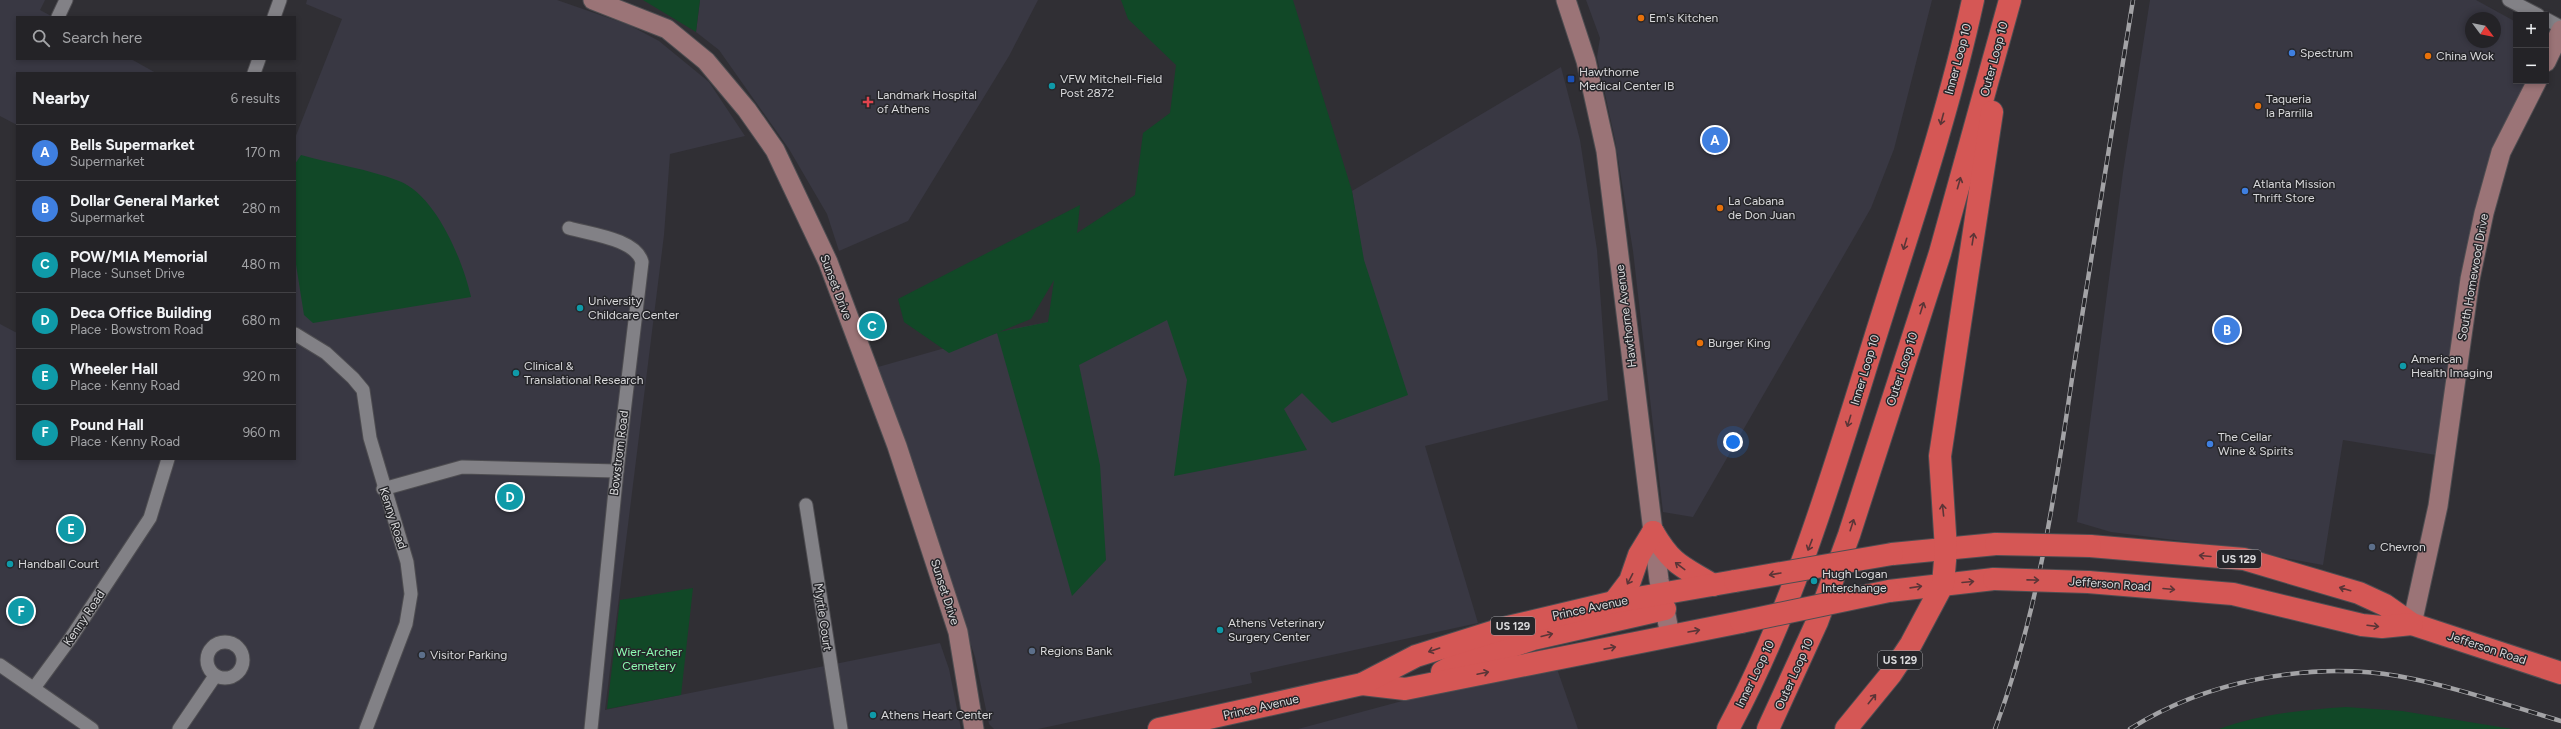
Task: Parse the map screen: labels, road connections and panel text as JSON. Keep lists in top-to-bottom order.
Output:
{
  "streets": {
    "highway": [
      "Inner Loop 10",
      "Outer Loop 10",
      "US 129",
      "Jefferson Road",
      "Prince Avenue"
    ],
    "street": [
      "South Homewood Drive",
      "Sunset Drive",
      "Hawthorne Avenue",
      "Bowstrom Road",
      "Kenny Road",
      "Myrtle Court"
    ]
  },
  "crossings": [
    ["South Homewood Drive", "Jefferson Road"],
    ["Hawthorne Avenue", "Prince Avenue"],
    ["US 129", "Jefferson Road"],
    ["Jefferson Road", "Prince Avenue"]
  ],
  "parks": ["Wier-Archer Cemetery"],
  "places": {
    "other": [
      "Em's Kitchen",
      "Spectrum",
      "China Wok",
      "VFW Mitchell-Field Post 2872",
      "Taqueria la Parrilla",
      "Atlanta Mission Thrift Store",
      "La Cabana de Don Juan",
      "University Childcare Center",
      "Burger King",
      "American Health Imaging",
      "Clinical & Translational Research",
      "The Cellar Wine & Spirits",
      "Chevron",
      "Handball Court",
      "Hugh Logan Interchange",
      "Athens Veterinary Surgery Center",
      "Regions Bank",
      "Visitor Parking",
      "Athens Heart Center"
    ],
    "transit": ["Hawthorne Medical Center IB"],
    "health": ["Landmark Hospital of Athens"]
  },
  "north": "bottom right",
  "page": {
    "map_buttons": ["+", "−"],
    "search": "Search here",
    "heading": ["Nearby", "6 results"],
    "list": [
      {
        "mark": "A",
        "name": "Bells Supermarket",
        "note": "Supermarket",
        "value": "170 m"
      },
      {
        "mark": "B",
        "name": "Dollar General Market",
        "note": "Supermarket",
        "value": "280 m"
      },
      {
        "mark": "C",
        "name": "POW/MIA Memorial",
        "note": "Place · Sunset Drive",
        "value": "480 m"
      },
      {
        "mark": "D",
        "name": "Deca Office Building",
        "note": "Place · Bowstrom Road",
        "value": "680 m"
      },
      {
        "mark": "E",
        "name": "Wheeler Hall",
        "note": "Place · Kenny Road",
        "value": "920 m"
      },
      {
        "mark": "F",
        "name": "Pound Hall",
        "note": "Place · Kenny Road",
        "value": "960 m"
      }
    ],
    "pins": [
      "A",
      "C",
      "B",
      "D",
      "E",
      "F"
    ]
  }
}
